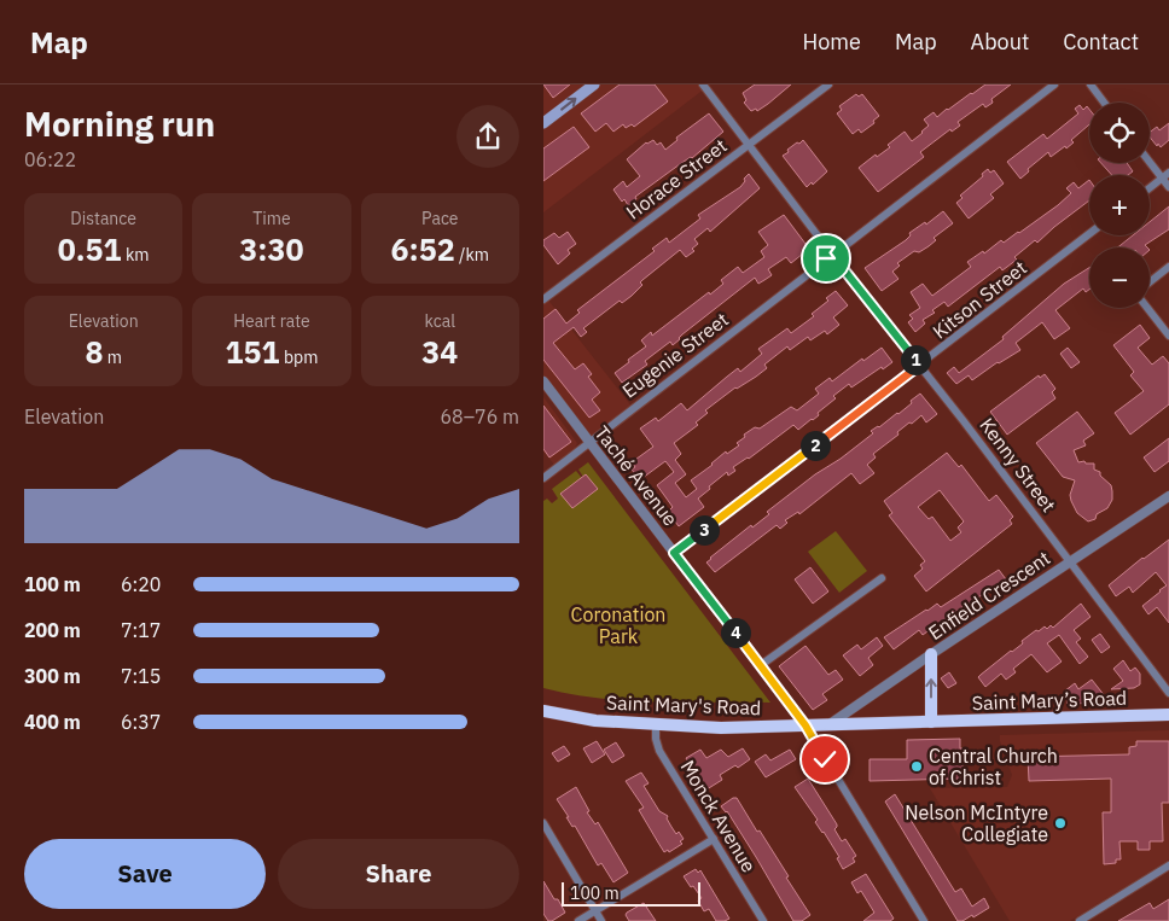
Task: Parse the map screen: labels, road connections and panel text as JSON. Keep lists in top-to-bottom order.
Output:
{
  "streets": {
    "highway": ["Saint Mary’s Road", "Saint Mary's Road"],
    "street": [
      "Horace Street",
      "Kitson Street",
      "Eugenie Street",
      "Kenny Street",
      "Taché Avenue",
      "Enfield Crescent",
      "Monck Avenue"
    ]
  },
  "crossings": [
    ["Kitson Street", "Kenny Street"],
    ["Kitson Street", "Taché Avenue"],
    ["Eugenie Street", "Kenny Street"],
    ["Eugenie Street", "Taché Avenue"],
    ["Kenny Street", "Enfield Crescent"],
    ["Taché Avenue", "Saint Mary's Road"],
    ["Enfield Crescent", "Saint Mary's Road"],
    ["Saint Mary’s Road", "Saint Mary's Road"],
    ["Saint Mary's Road", "Monck Avenue"]
  ],
  "parks": ["Coronation Park"],
  "places": ["Central Church of Christ", "Nelson McIntyre Collegiate"],
  "scale_bar": "100 m",
  "page": {
    "header": "Map",
    "nav": [
      "Home",
      "Map",
      "About",
      "Contact"
    ],
    "heading": ["Morning run", "06:22"],
    "map_buttons": ["+", "−"],
    "stats": [
      ["Distance", "0.51 km"],
      ["Time", "3:30"],
      ["Pace", "6:52 /km"],
      ["Elevation", "8 m"],
      ["Heart rate", "151 bpm"],
      ["kcal", "34"]
    ],
    "pins": [
      "1",
      "2",
      "3",
      "4"
    ],
    "chart": ["Elevation", "68–76 m"],
    "list": [
      {
        "name": "100 m",
        "note": "6:20"
      },
      {
        "name": "200 m",
        "note": "7:17"
      },
      {
        "name": "300 m",
        "note": "7:15"
      },
      {
        "name": "400 m",
        "note": "6:37"
      }
    ],
    "buttons": ["Save", "Share"],
    "scale": "100 m"
  }
}
